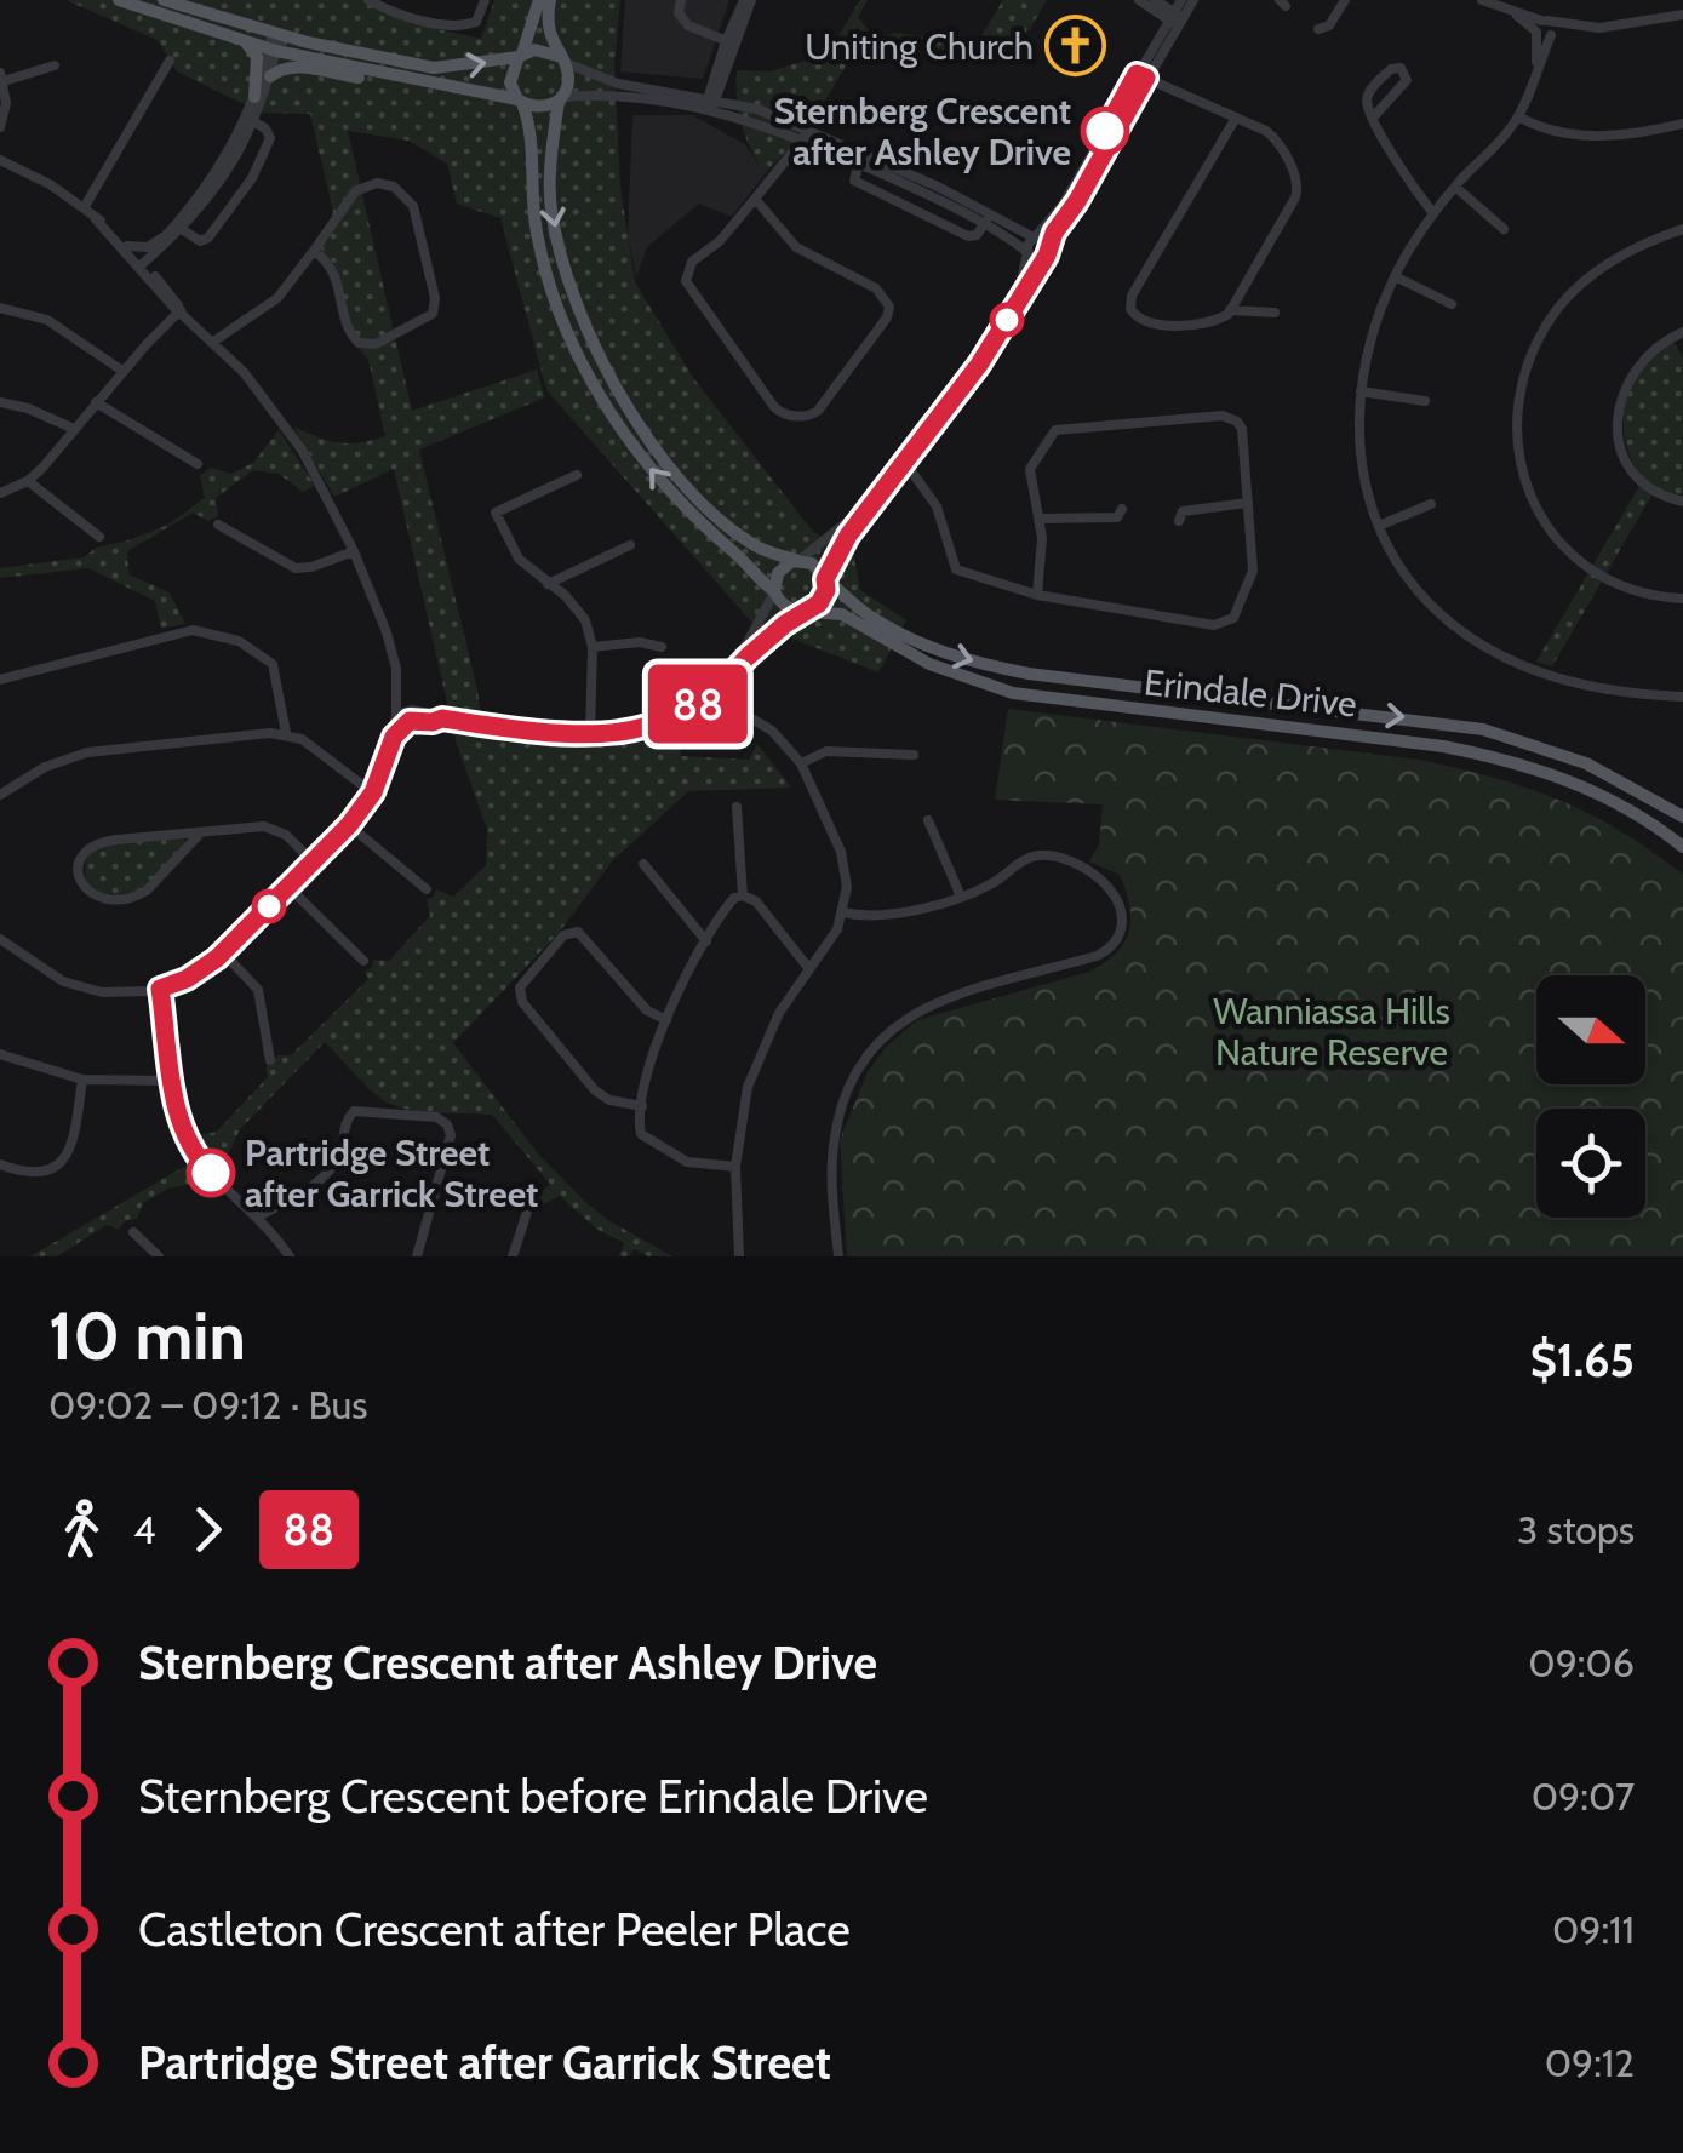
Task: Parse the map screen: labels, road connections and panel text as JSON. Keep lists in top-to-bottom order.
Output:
{
  "streets": {
    "main road": ["Erindale Drive"]
  },
  "parks": ["Wanniassa Hills Nature Reserve"],
  "places": {
    "church": ["Uniting Church"],
    "other": ["Sternberg Crescent after Ashley Drive", "Partridge Street after Garrick Street"]
  },
  "lines": ["bus line 88"],
  "north": "right",
  "page": {
    "on_map": "88",
    "heading": ["10 min", "09:02 – 09:12 · Bus", "$1.65"],
    "legs": ["4", "88", "3 stops"],
    "list": [
      {
        "name": "Sternberg Crescent after Ashley Drive",
        "value": "09:06"
      },
      {
        "name": "Sternberg Crescent before Erindale Drive",
        "value": "09:07"
      },
      {
        "name": "Castleton Crescent after Peeler Place",
        "value": "09:11"
      },
      {
        "name": "Partridge Street after Garrick Street",
        "value": "09:12"
      }
    ]
  }
}
